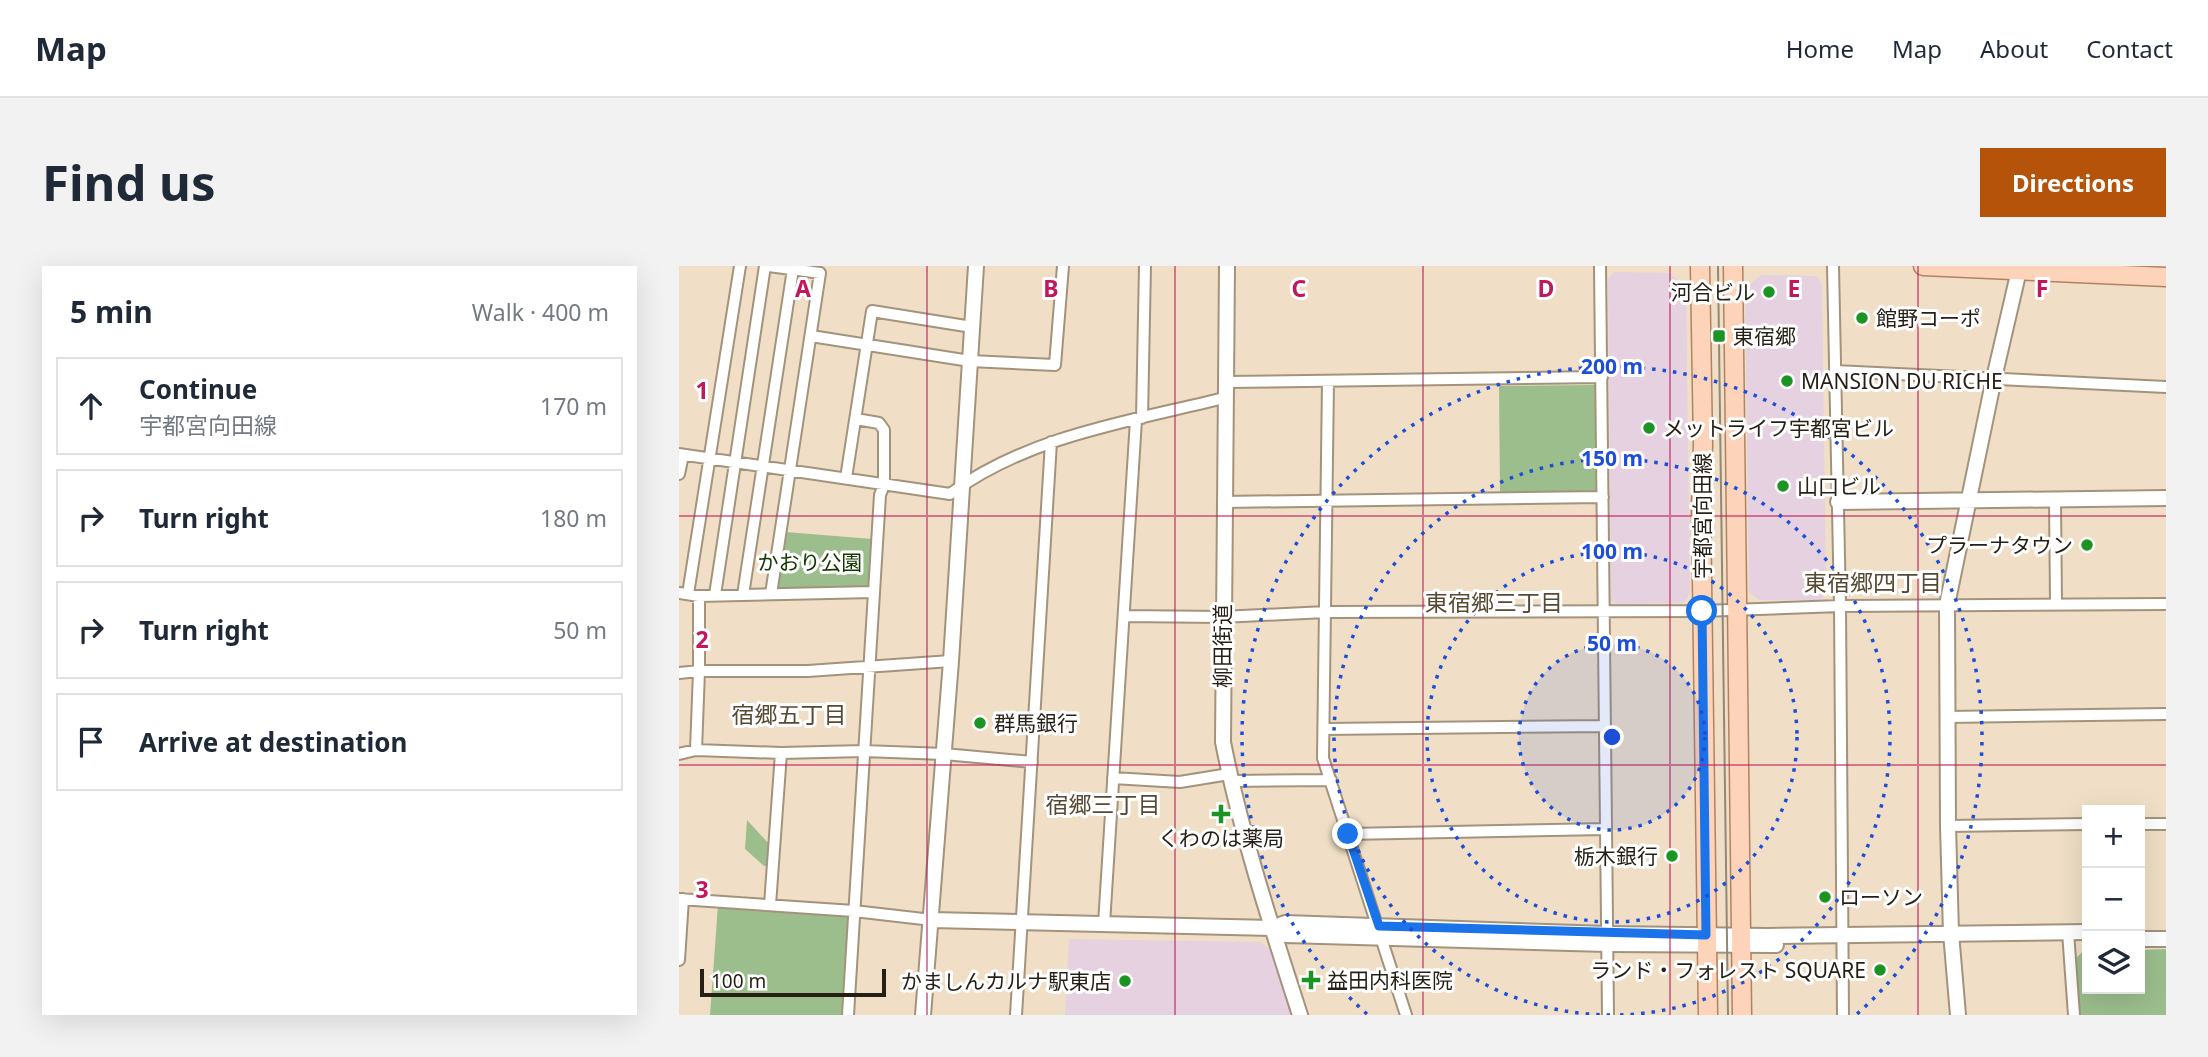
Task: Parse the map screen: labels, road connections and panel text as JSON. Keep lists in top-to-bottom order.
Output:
{
  "streets": {
    "main road": ["宇都宮向田線"],
    "street": ["柳田街道"]
  },
  "districts": [
    "東宿郷四丁目",
    "東宿郷三丁目",
    "宿郷五丁目",
    "宿郷三丁目"
  ],
  "parks": ["かおり公園"],
  "places": {
    "other": [
      "河合ビル",
      "館野コーポ",
      "MANSION DU RICHE",
      "メットライフ宇都宮ビル",
      "山口ビル",
      "プラーナタウン",
      "群馬銀行",
      "栃木銀行",
      "ローソン",
      "ランド・フォレスト SQUARE",
      "かましんカルナ駅東店"
    ],
    "transit": ["東宿郷"],
    "health": ["くわのは薬局", "益田内科医院"]
  },
  "scale_bar": "100 m",
  "page": {
    "header": "Map",
    "nav": [
      "Home",
      "Map",
      "About",
      "Contact"
    ],
    "buttons": "Directions",
    "title": "Find us",
    "heading": ["5 min", "Walk · 400 m"],
    "list": [
      ["Continue", "宇都宮向田線", "170 m"],
      ["Turn right", "180 m"],
      ["Turn right", "50 m"],
      "Arrive at destination"
    ],
    "map_buttons": ["+", "−"],
    "scale": "100 m"
  },
  "grid": {
    "columns": [
      "A",
      "B",
      "C",
      "D",
      "E",
      "F"
    ],
    "rows": ["1", "2", "3"]
  },
  "rings": [
    "200 m",
    "150 m",
    "100 m",
    "50 m"
  ]
}
